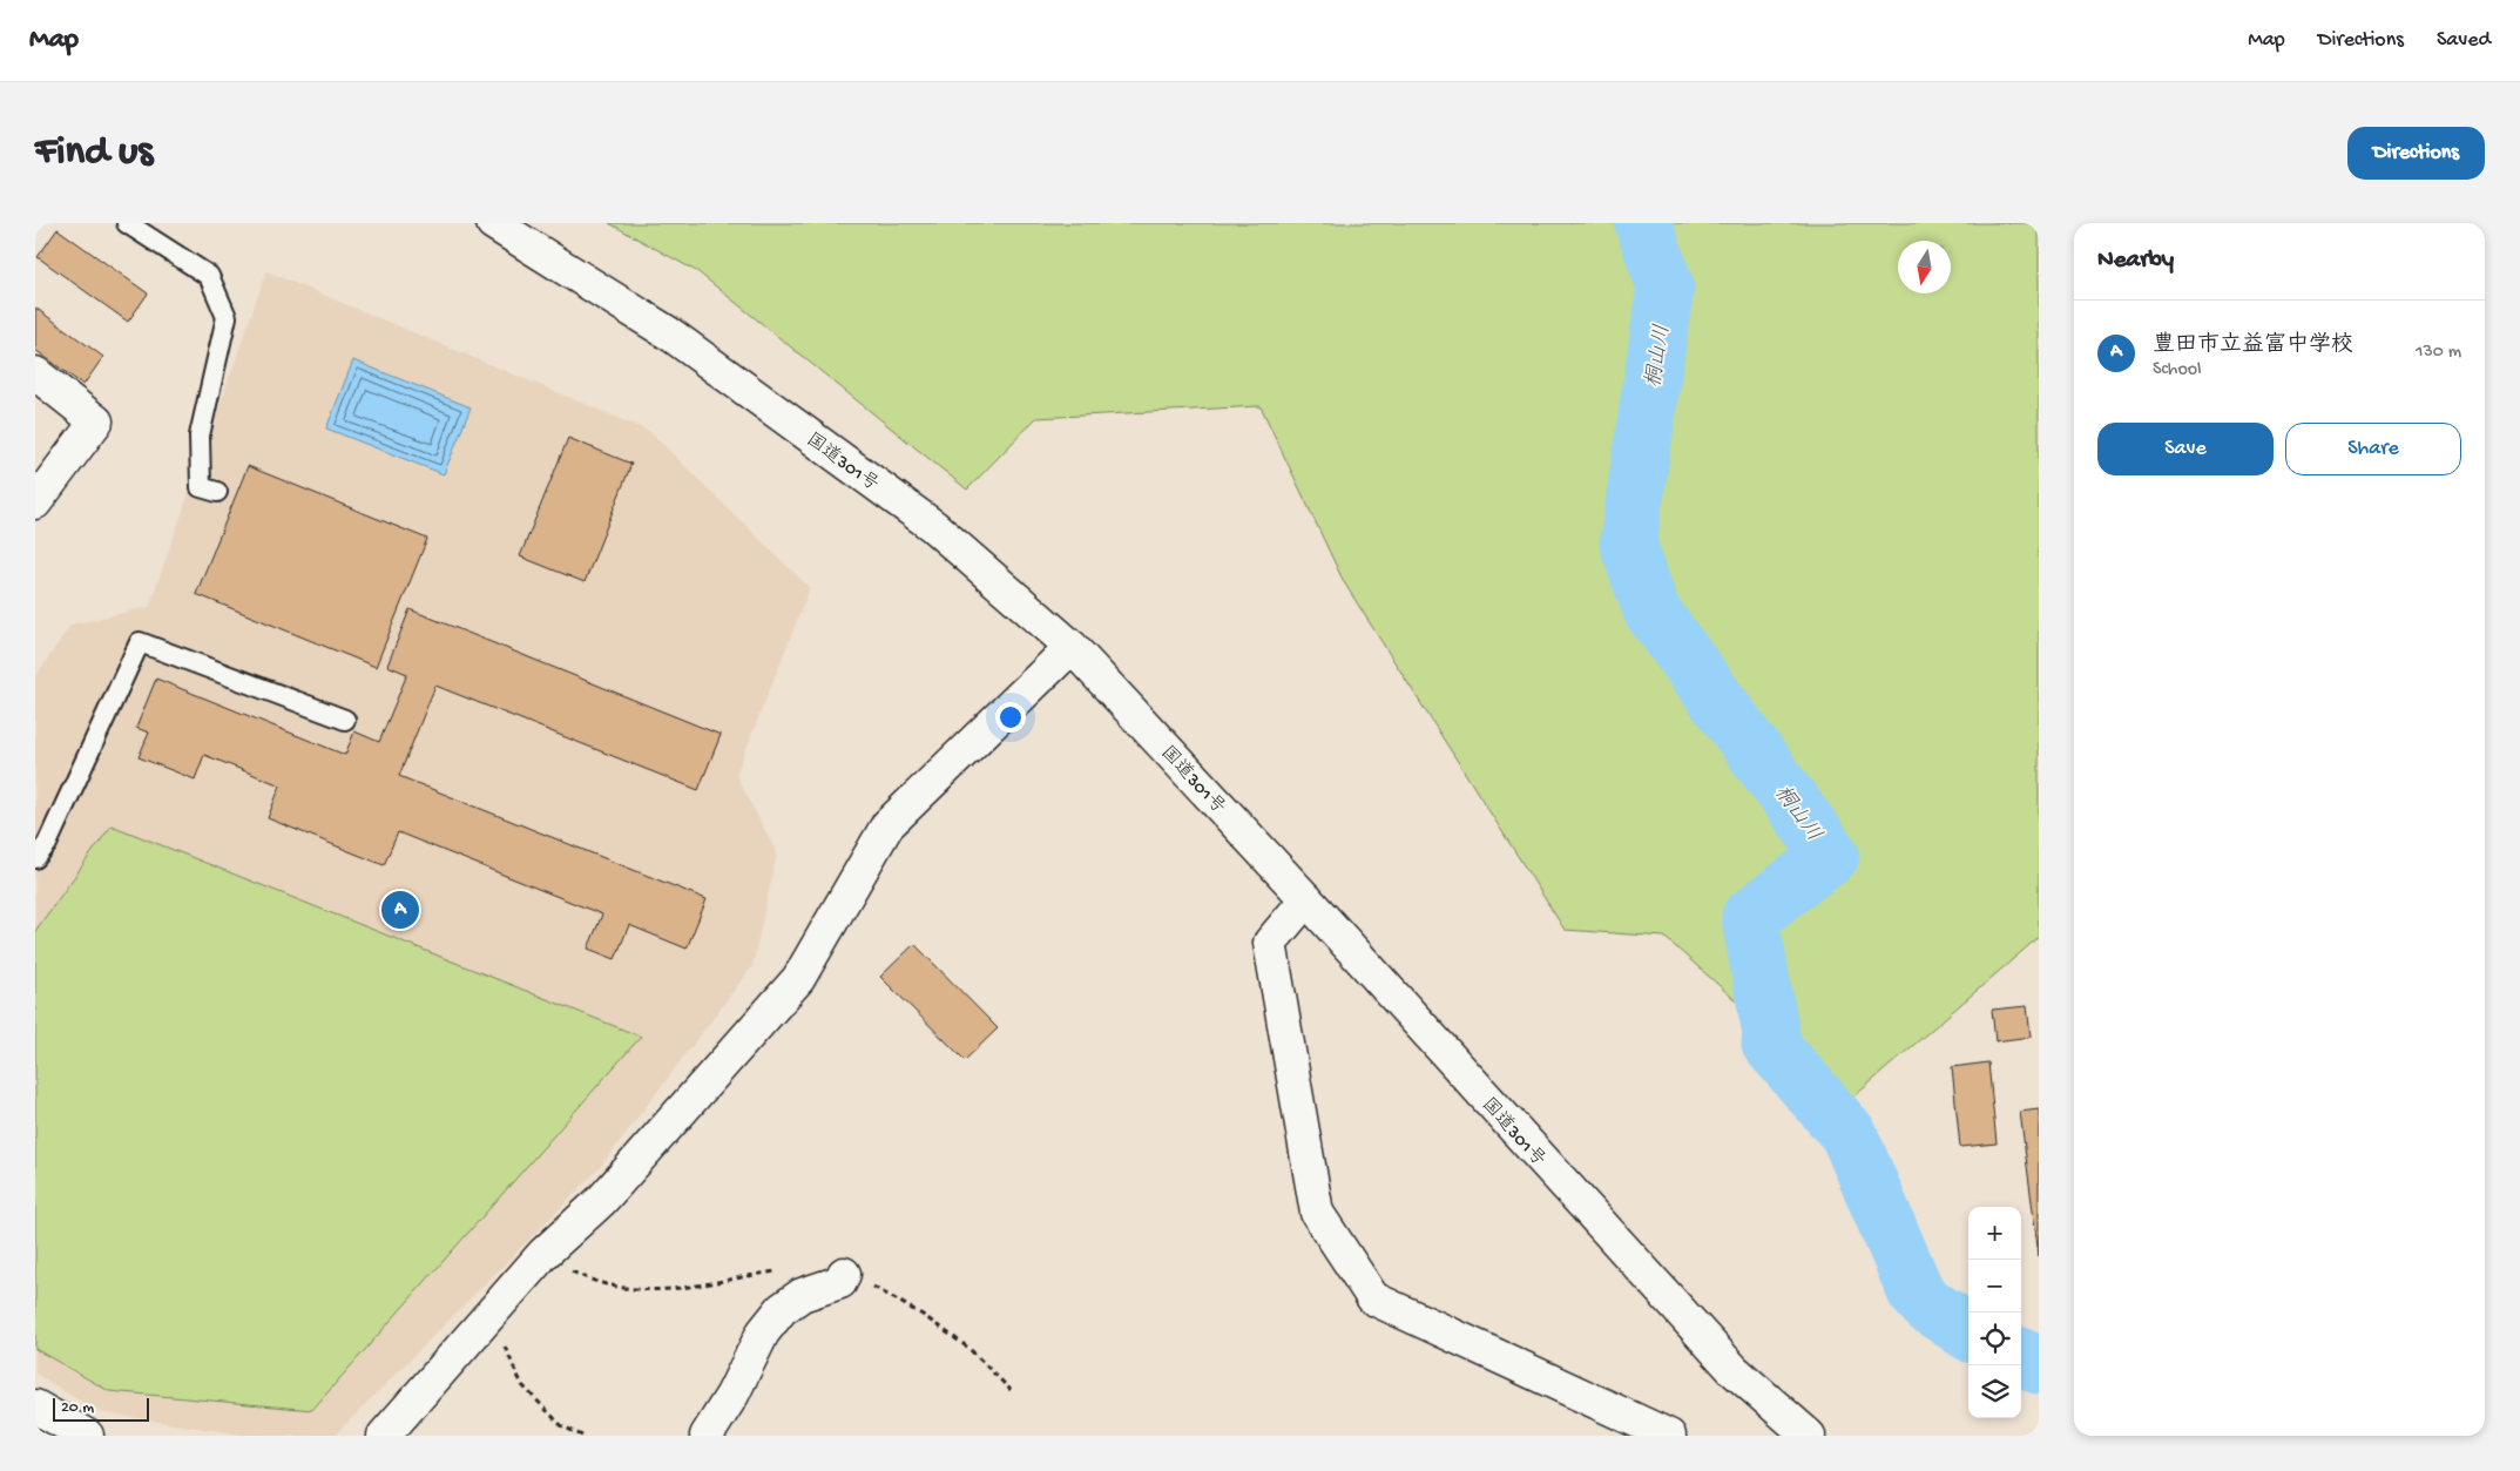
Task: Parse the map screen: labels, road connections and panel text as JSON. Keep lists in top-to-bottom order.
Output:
{
  "streets": {
    "main road": ["国道301号"]
  },
  "water": ["桐山川"],
  "scale_bar": "20 m",
  "north": "bottom",
  "page": {
    "header": "Map",
    "nav": ["Map", "Directions", "Saved"],
    "buttons": [
      "Directions",
      ["Save", "Share"]
    ],
    "title": "Find us",
    "heading": "Nearby",
    "list": [
      {
        "mark": "A",
        "name": "豊田市立益富中学校",
        "note": "School",
        "value": "130 m"
      }
    ],
    "pins": "A",
    "map_buttons": ["+", "−"],
    "scale": "20 m"
  }
}
